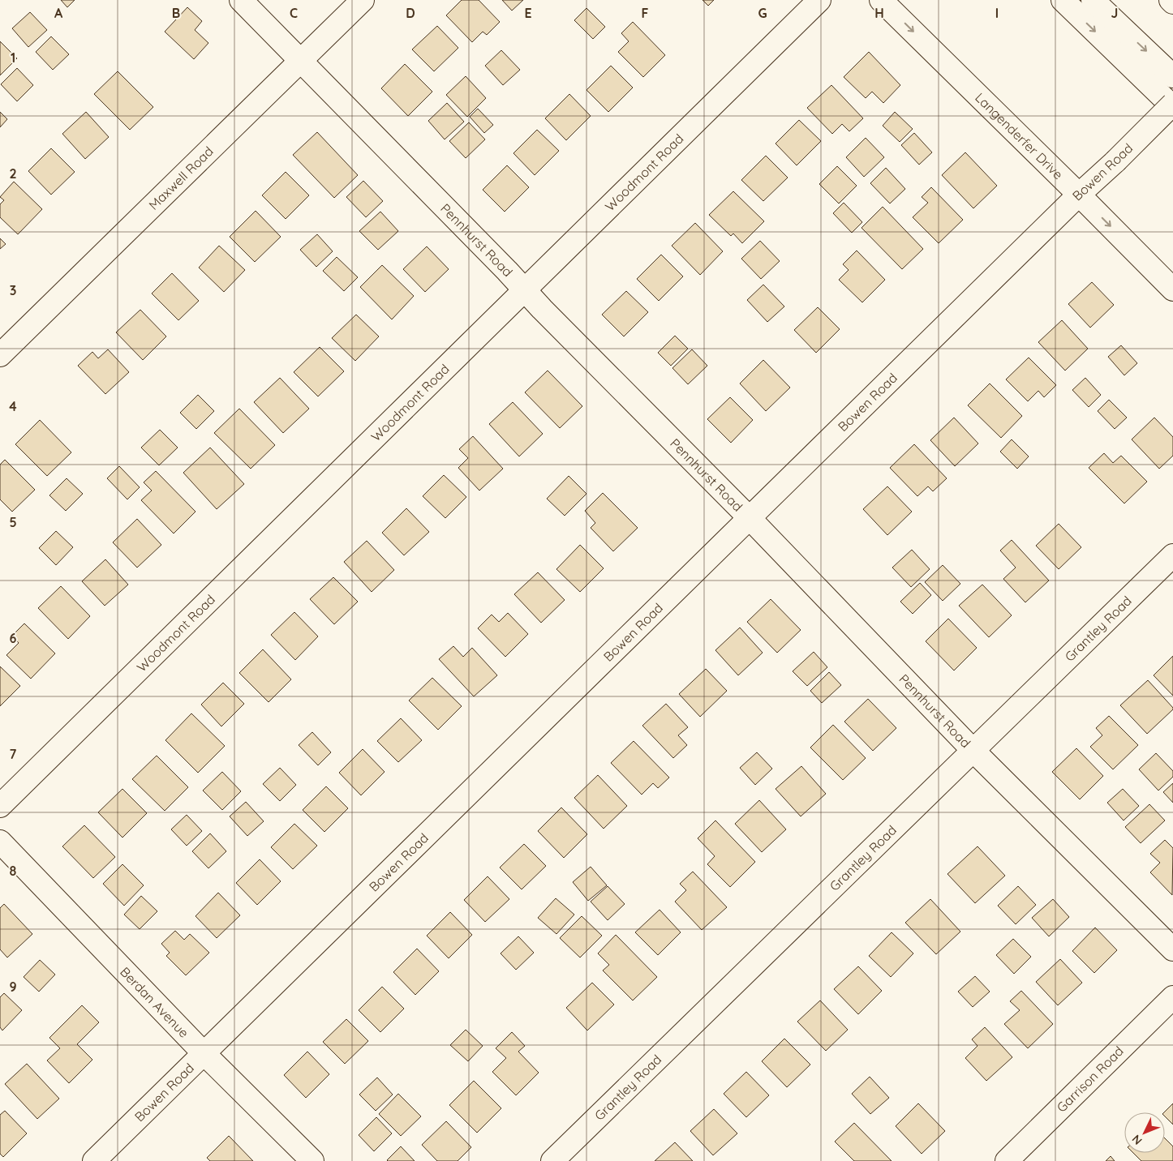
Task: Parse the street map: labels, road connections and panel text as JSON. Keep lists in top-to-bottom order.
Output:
{
  "streets": {
    "main road": [
      "Langenderfer Drive",
      "Bowen Road",
      "Woodmont Road",
      "Maxwell Road",
      "Pennhurst Road",
      "Grantley Road",
      "Berdan Avenue",
      "Garrison Road"
    ]
  },
  "crossings": [
    ["Langenderfer Drive", "Bowen Road"],
    ["Bowen Road", "Pennhurst Road"],
    ["Bowen Road", "Berdan Avenue"],
    ["Woodmont Road", "Pennhurst Road"],
    ["Maxwell Road", "Pennhurst Road"],
    ["Pennhurst Road", "Grantley Road"]
  ],
  "north": "bottom left",
  "grid": {
    "columns": [
      "A",
      "B",
      "C",
      "D",
      "E",
      "F",
      "G",
      "H",
      "I",
      "J"
    ],
    "rows": [
      "1",
      "2",
      "3",
      "4",
      "5",
      "6",
      "7",
      "8",
      "9"
    ]
  }
}
